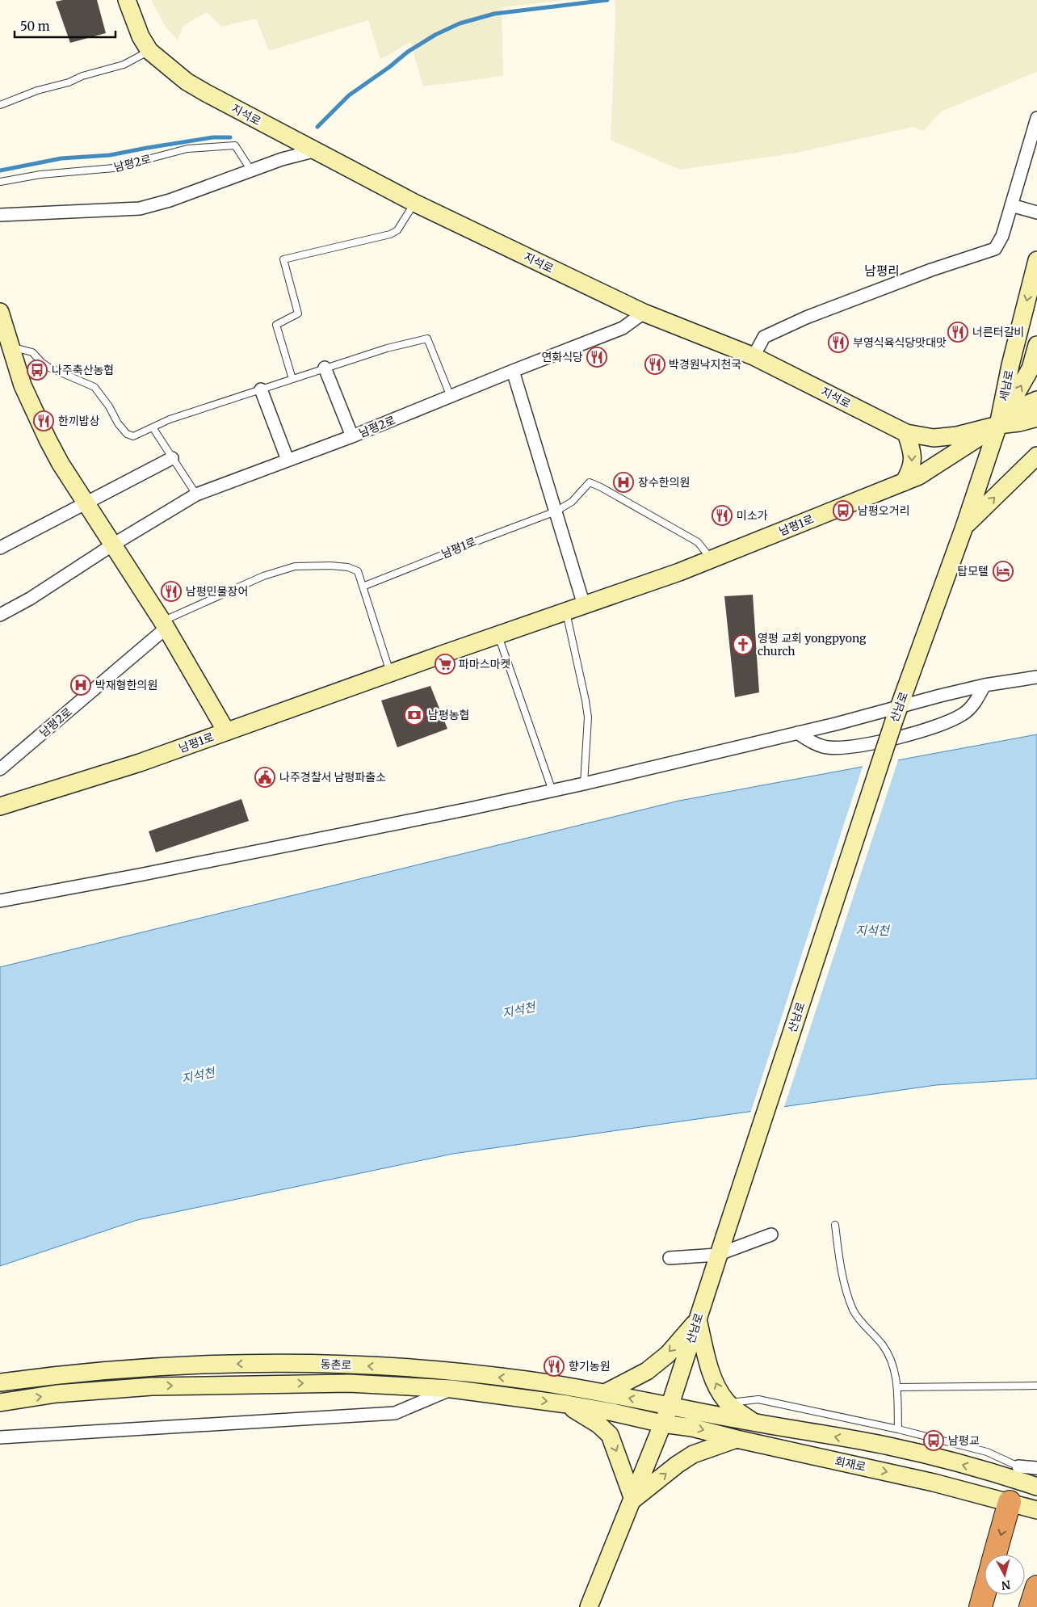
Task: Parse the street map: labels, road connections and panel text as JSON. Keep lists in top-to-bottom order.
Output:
{
  "streets": {
    "main road": [
      "지석로",
      "세남로",
      "남평1로",
      "산남로",
      "동촌로",
      "회재로"
    ],
    "street": ["남평2로"]
  },
  "crossings": [
    ["지석로", "남평2로"],
    ["지석로", "세남로"],
    ["지석로", "남평1로"],
    ["지석로", "산남로"],
    ["세남로", "남평1로"],
    ["세남로", "산남로"],
    ["남평1로", "산남로"],
    ["산남로", "동촌로"],
    ["산남로", "회재로"],
    ["동촌로", "회재로"]
  ],
  "districts": ["남평리"],
  "water": ["지석천"],
  "places": {
    "restaurant": [
      "너른터갈비",
      "부영식육식당맛대맛",
      "연화식당",
      "박경원낙지천국",
      "한끼밥상",
      "미소가",
      "남평민물장어",
      "향기농원"
    ],
    "bus stop": ["나주축산농협", "남평오거리", "남평교"],
    "hospital": ["장수한의원", "박재형한의원"],
    "hotel": ["탑모텔"],
    "church": ["영평 교회 yongpyong church"],
    "supermarket": ["파마스마켓"],
    "bank": ["남평농협"],
    "public building": ["나주경찰서 남평파출소"]
  },
  "scale_bar": "50 m",
  "north": "bottom"
}
